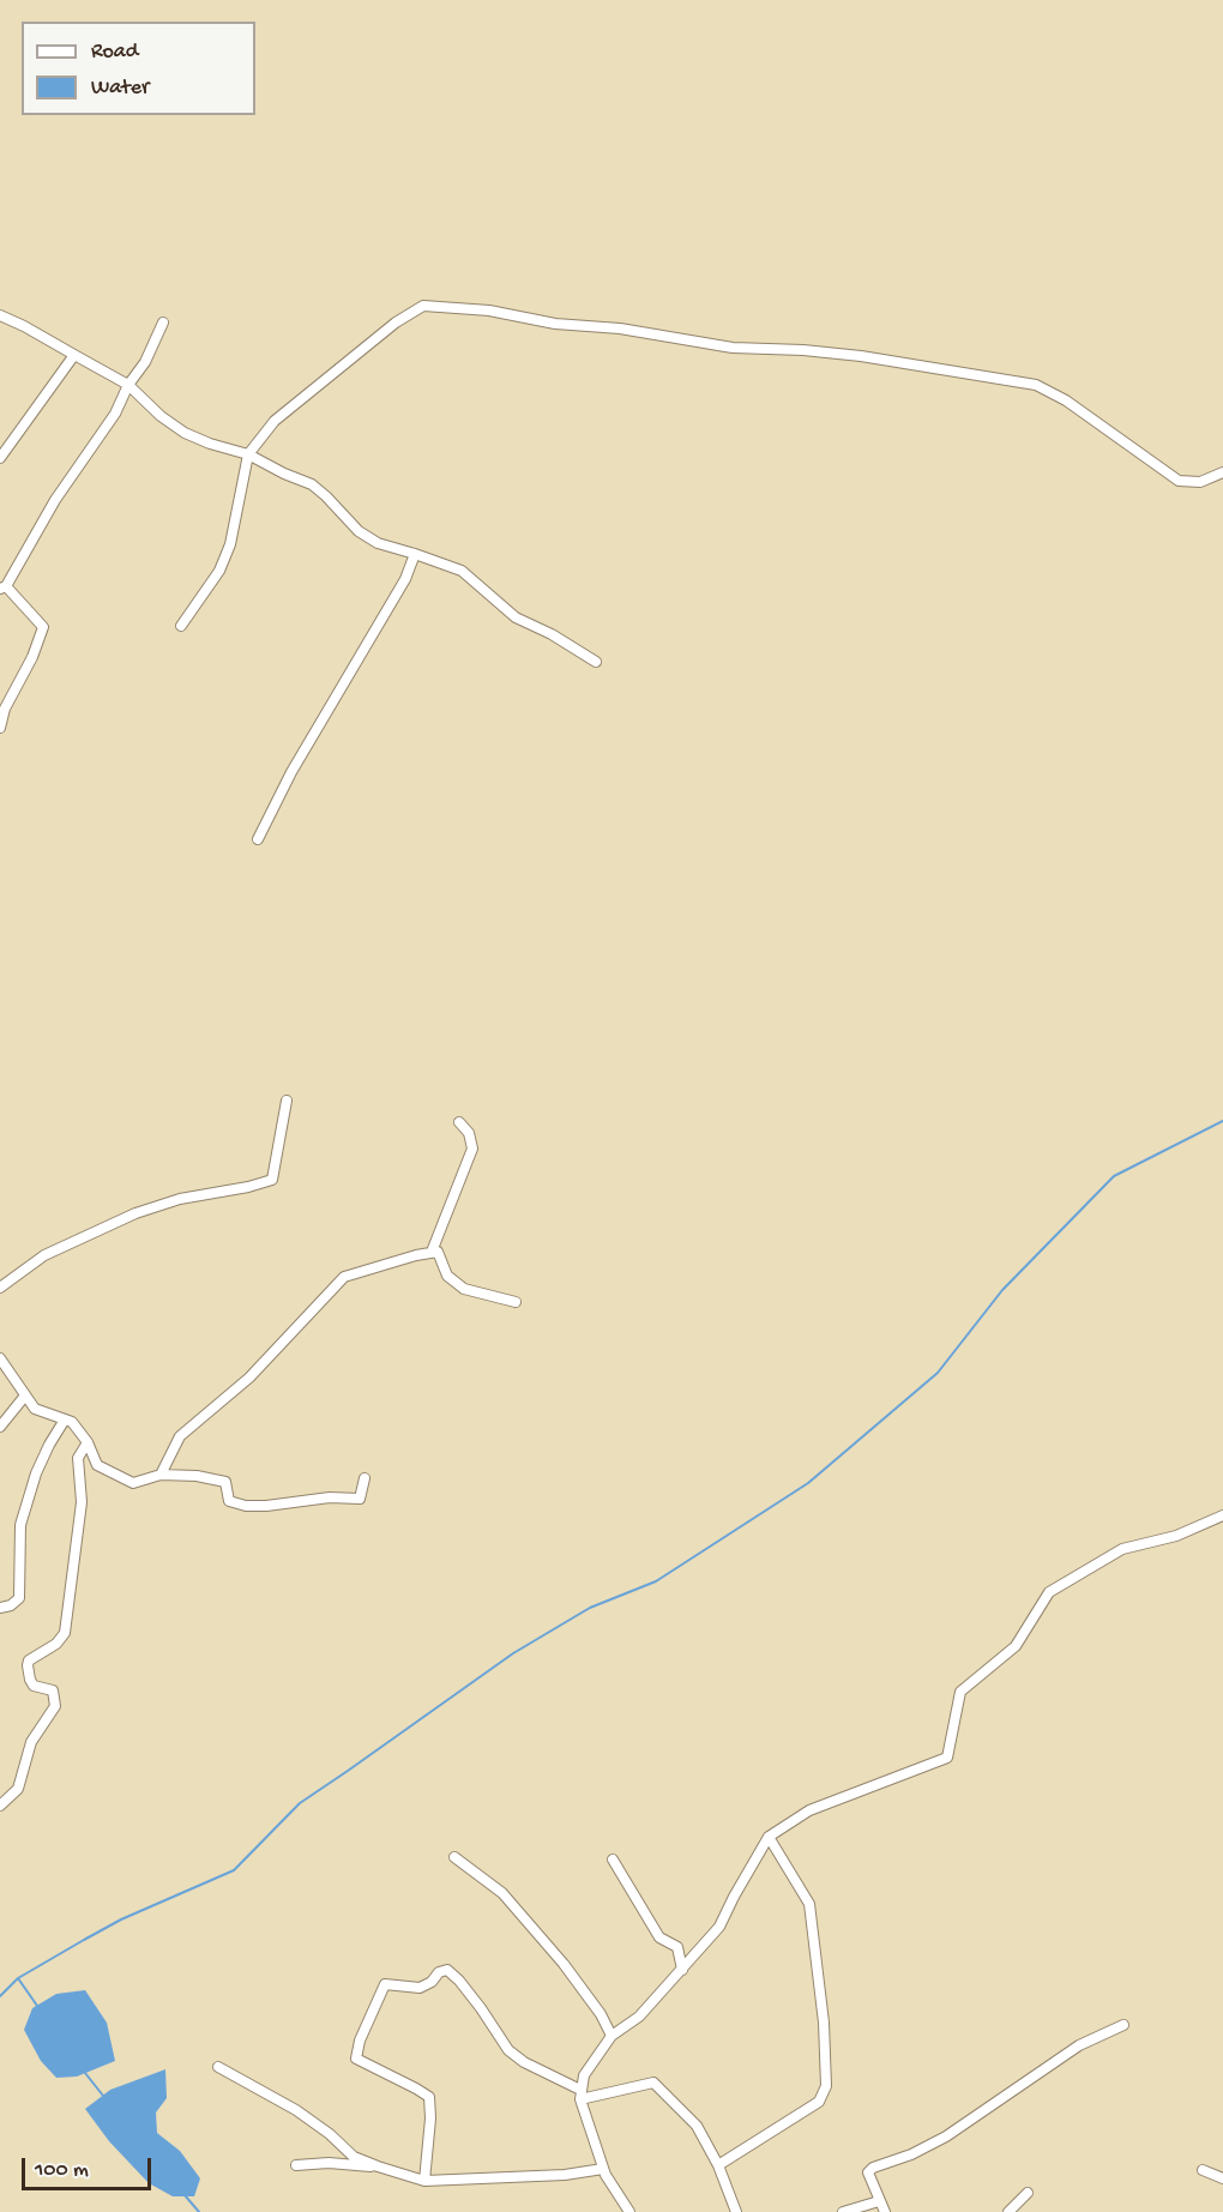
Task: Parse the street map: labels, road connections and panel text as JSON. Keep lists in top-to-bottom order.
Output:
{
  "legend": ["Road", "Water"],
  "scale_bar": "100 m"
}
